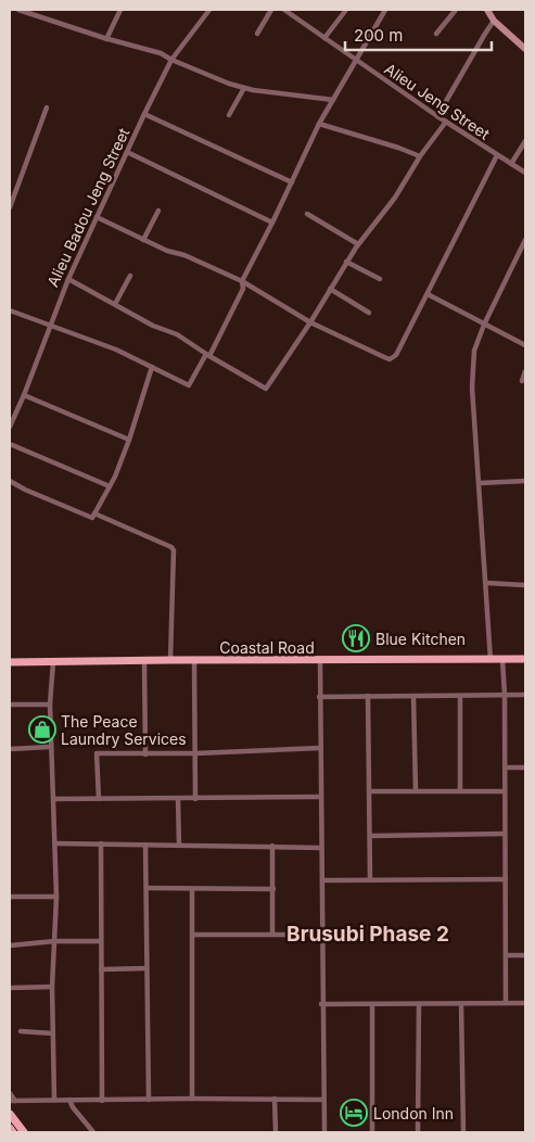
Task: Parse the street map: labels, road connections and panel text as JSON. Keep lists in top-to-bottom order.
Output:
{
  "streets": {
    "main road": ["Coastal Road"],
    "street": ["Alieu Jeng Street", "Alieu Badou Jeng Street"]
  },
  "districts": ["Brusubi Phase 2"],
  "places": {
    "restaurant": ["Blue Kitchen"],
    "shop": ["The Peace Laundry Services"],
    "hotel": ["London Inn"]
  },
  "scale_bar": "200 m"
}
